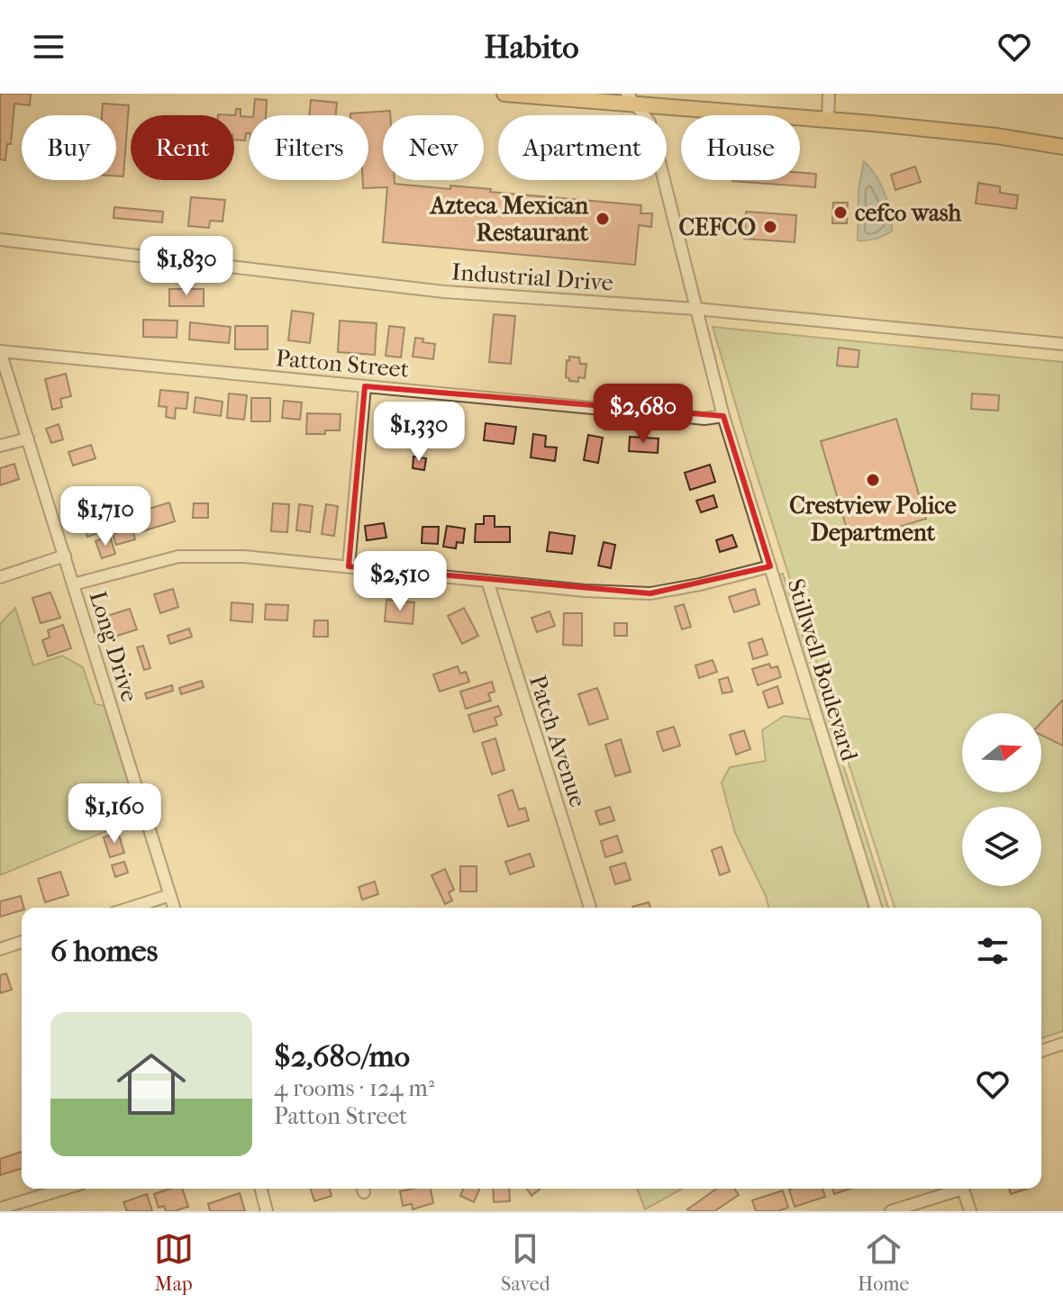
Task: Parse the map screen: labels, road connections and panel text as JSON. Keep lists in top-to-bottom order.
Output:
{
  "streets": {
    "street": [
      "Industrial Drive",
      "Patton Street",
      "Long Drive",
      "Stillwell Boulevard",
      "Patch Avenue"
    ]
  },
  "crossings": [
    ["Industrial Drive", "Stillwell Boulevard"],
    ["Patton Street", "Long Drive"],
    ["Patton Street", "Stillwell Boulevard"]
  ],
  "places": [
    "cefco wash",
    "Azteca Mexican Restaurant",
    "CEFCO",
    "Crestview Police Department"
  ],
  "north": "right",
  "page": {
    "header": "Habito",
    "chip": [
      "Buy",
      "Rent",
      "Filters",
      "New",
      "Apartment",
      "House"
    ],
    "price": [
      "$1,830",
      "$2,680",
      "$1,330",
      "$1,710",
      "$2,510",
      "$1,160"
    ],
    "heading": "6 homes",
    "list": [
      {
        "name": "$2,680/mo",
        "note": "4 rooms · 124 m² · Patton Street"
      }
    ],
    "tabs": ["Map", "Saved", "Home"]
  }
}
